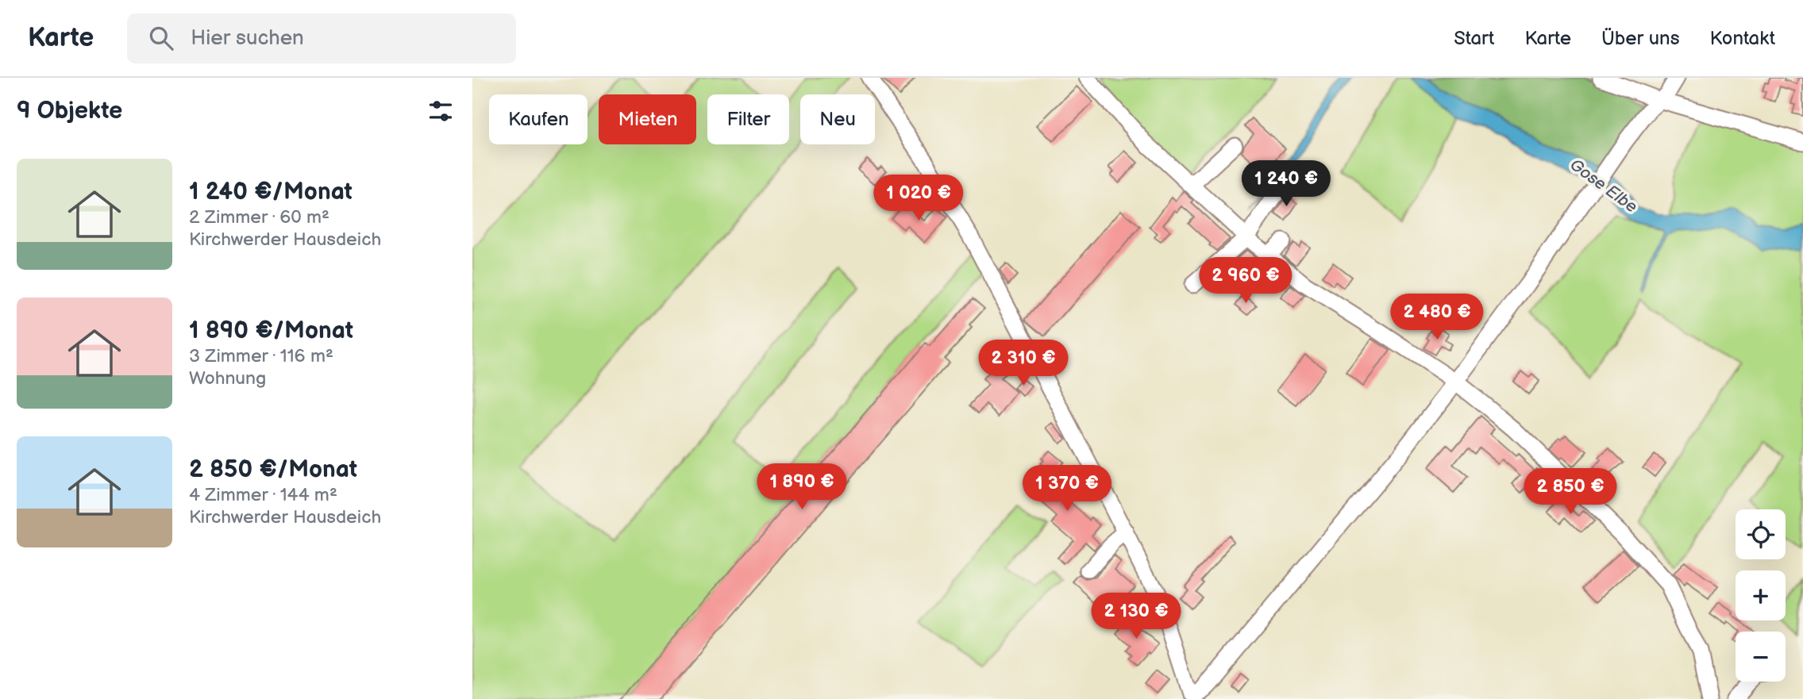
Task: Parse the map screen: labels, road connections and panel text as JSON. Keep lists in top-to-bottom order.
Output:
{
  "water": ["Gose Elbe"],
  "page": {
    "header": "Karte",
    "search": "Hier suchen",
    "nav": [
      "Start",
      "Karte",
      "Über uns",
      "Kontakt"
    ],
    "heading": "9 Objekte",
    "chip": [
      "Kaufen",
      "Mieten",
      "Filter",
      "Neu"
    ],
    "list": [
      {
        "name": "1 240 €/Monat",
        "note": "2 Zimmer · 60 m² · Kirchwerder Hausdeich"
      },
      {
        "name": "1 890 €/Monat",
        "note": "3 Zimmer · 116 m² · Wohnung"
      },
      {
        "name": "2 850 €/Monat",
        "note": "4 Zimmer · 144 m² · Kirchwerder Hausdeich"
      }
    ],
    "price": [
      "1 240 €",
      "1 020 €",
      "2 960 €",
      "2 480 €",
      "2 310 €",
      "1 890 €",
      "1 370 €",
      "2 850 €",
      "2 130 €"
    ],
    "map_buttons": ["+", "−"]
  }
}
